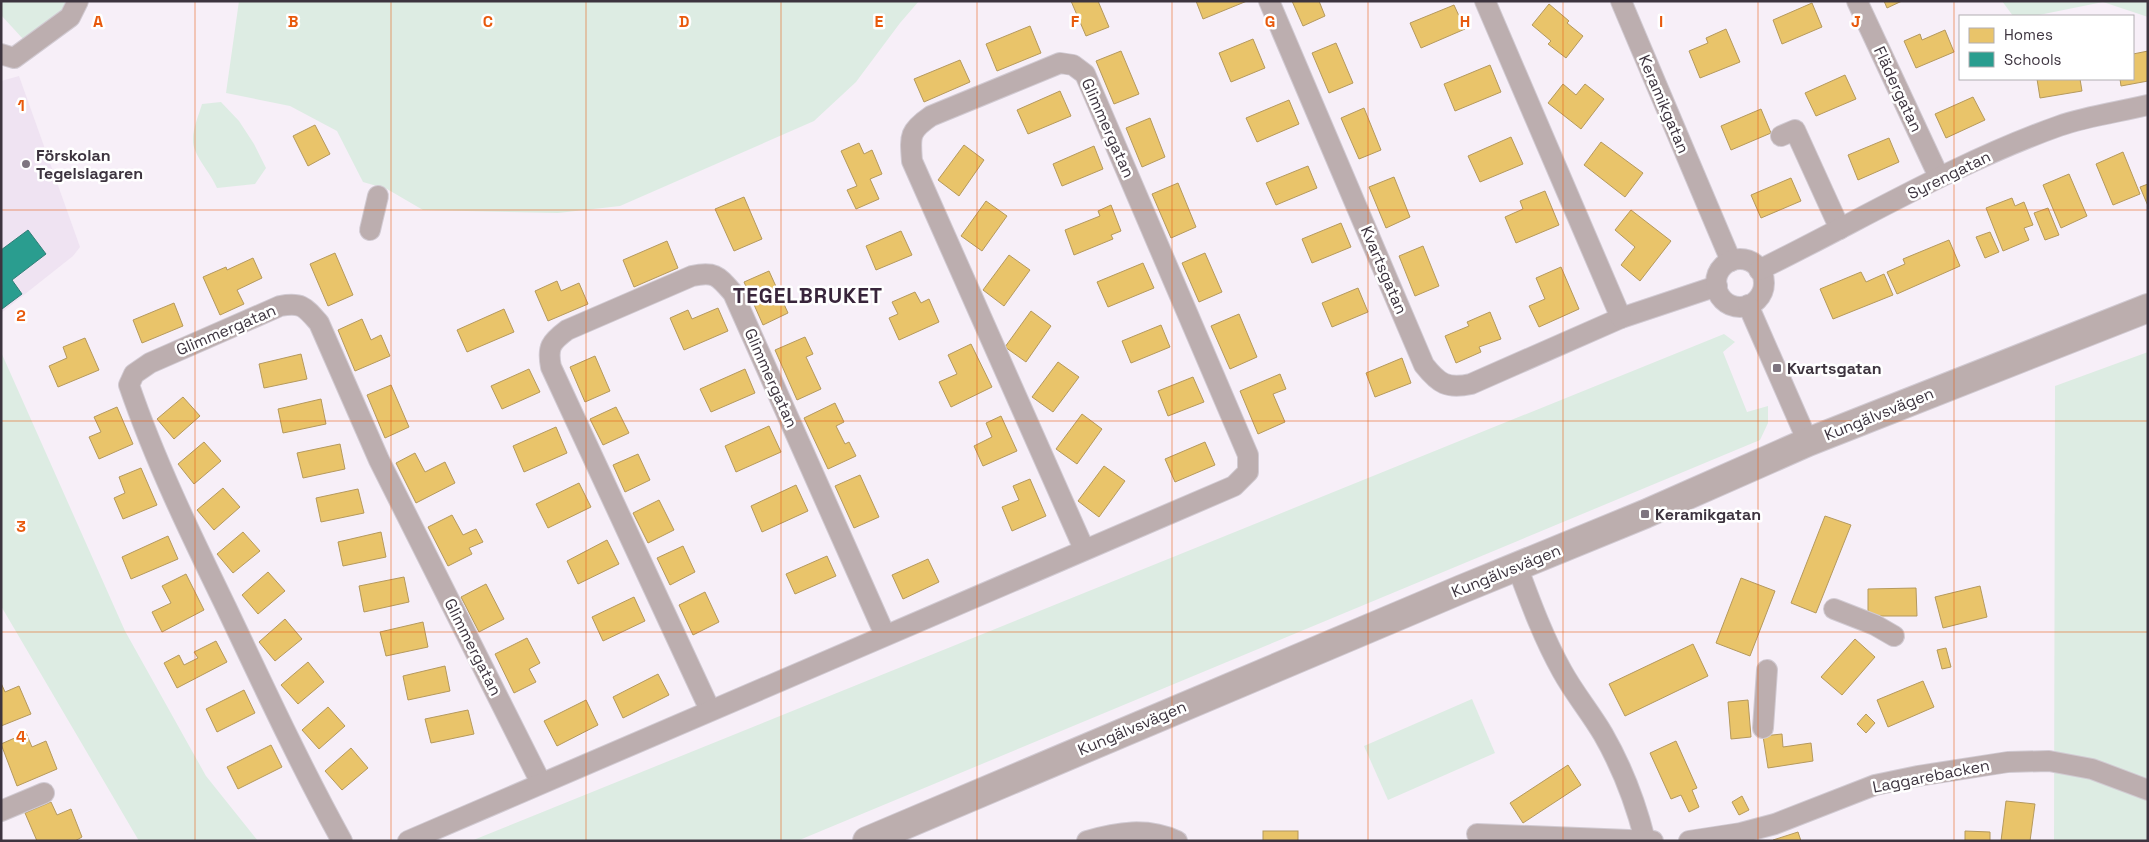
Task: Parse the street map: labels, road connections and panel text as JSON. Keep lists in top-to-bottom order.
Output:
{
  "streets": {
    "main road": ["Kungälvsvägen"],
    "street": [
      "Flädergatan",
      "Keramikgatan",
      "Glimmergatan",
      "Syrengatan",
      "Kvartsgatan",
      "Laggarebacken"
    ]
  },
  "crossings": [
    ["Flädergatan", "Syrengatan"],
    ["Keramikgatan", "Syrengatan"],
    ["Keramikgatan", "Kvartsgatan"],
    ["Syrengatan", "Kvartsgatan"]
  ],
  "districts": ["TEGELBRUKET"],
  "places": {
    "other": ["Förskolan Tegelslagaren"],
    "transit": ["Kvartsgatan", "Keramikgatan"]
  },
  "legend": ["Homes", "Schools"],
  "grid": {
    "columns": [
      "A",
      "B",
      "C",
      "D",
      "E",
      "F",
      "G",
      "H",
      "I",
      "J"
    ],
    "rows": [
      "1",
      "2",
      "3",
      "4"
    ]
  }
}
